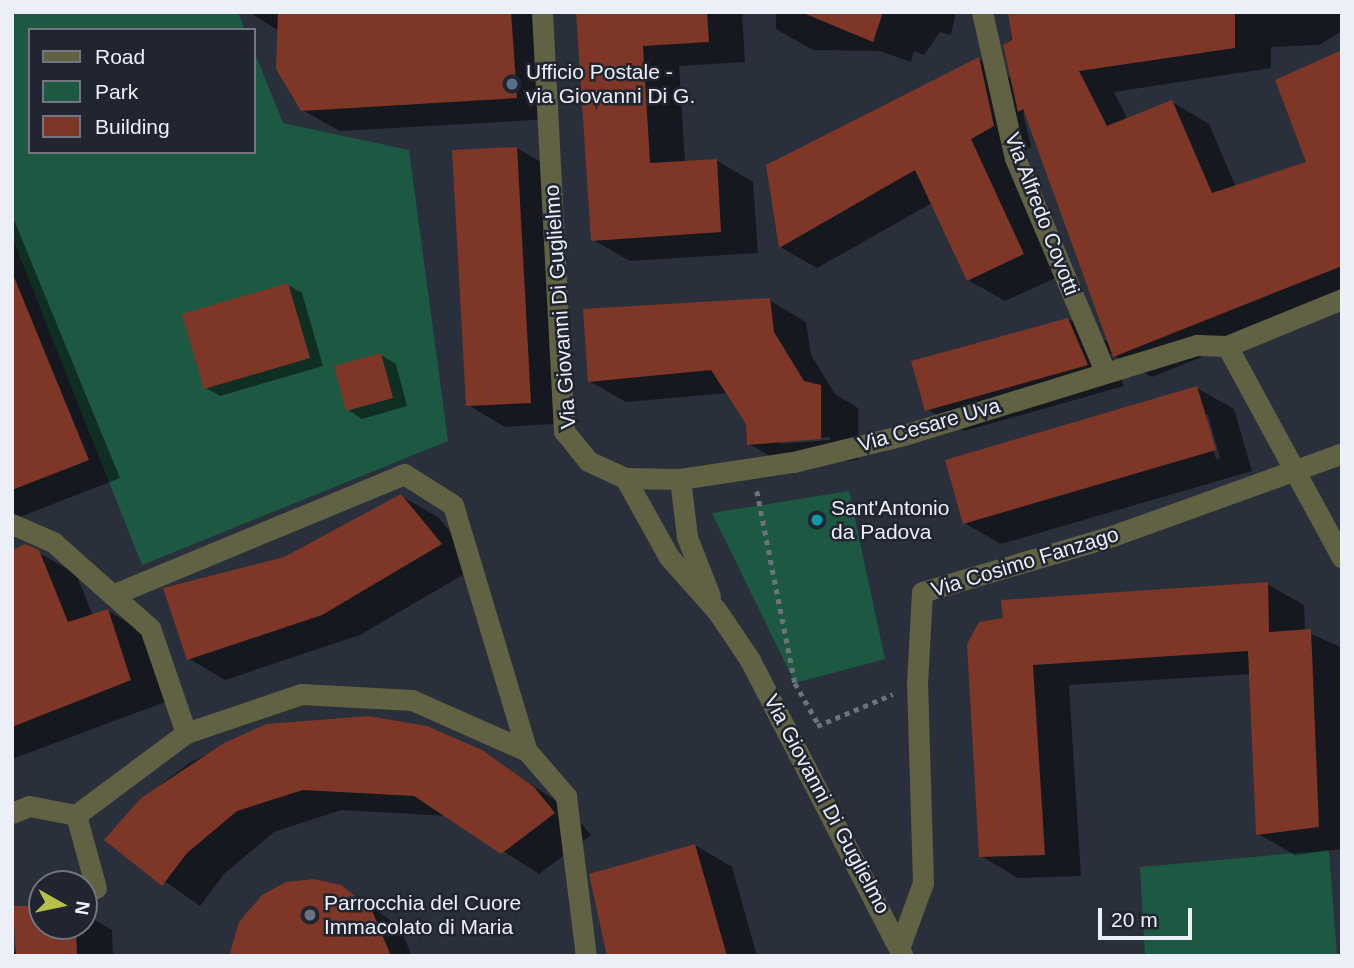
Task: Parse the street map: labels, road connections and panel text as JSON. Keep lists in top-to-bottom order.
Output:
{
  "streets": {
    "street": [
      "Via Alfredo Covotti",
      "Via Giovanni Di Guglielmo",
      "Via Cesare Uva",
      "Via Cosimo Fanzago"
    ]
  },
  "crossings": [
    ["Via Alfredo Covotti", "Via Cesare Uva"],
    ["Via Giovanni Di Guglielmo", "Via Cesare Uva"],
    ["Via Giovanni Di Guglielmo", "Via Cosimo Fanzago"]
  ],
  "places": ["Ufficio Postale - via Giovanni Di G.", "Sant'Antonio da Padova", "Parrocchia del Cuore Immacolato di Maria"],
  "legend": ["Road", "Park", "Building"],
  "scale_bar": "20 m",
  "north": "right"
}
